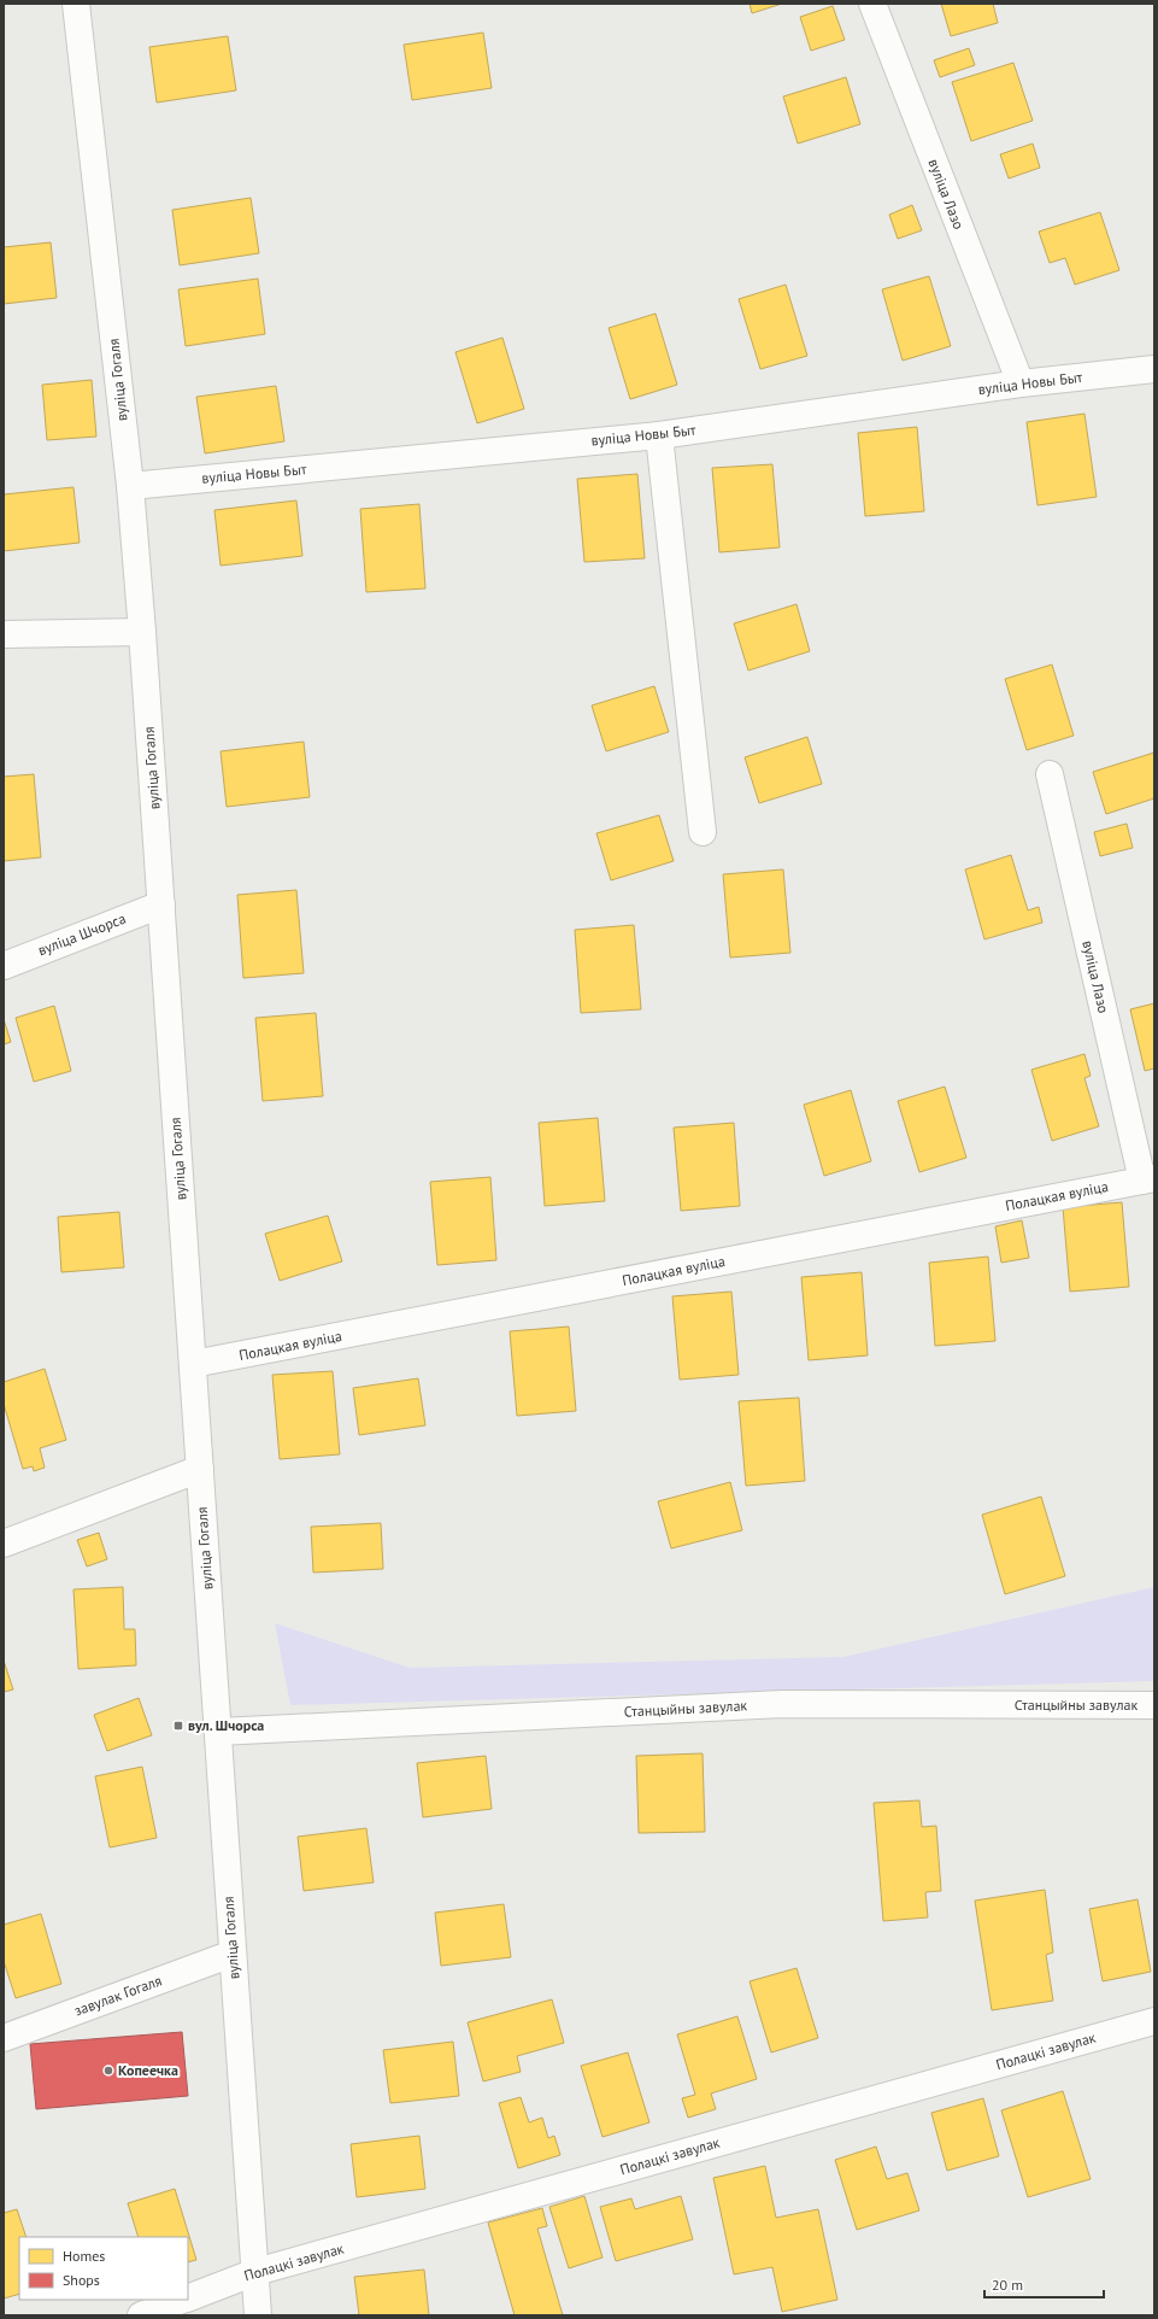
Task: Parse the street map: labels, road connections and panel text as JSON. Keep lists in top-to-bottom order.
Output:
{
  "streets": {
    "street": [
      "вуліца Лазо",
      "вуліца Гогаля",
      "вуліца Новы Быт",
      "вуліца Шчорса",
      "Полацкая вуліца",
      "Станцыйны завулак",
      "завулак Гогаля",
      "Полацкі завулак"
    ]
  },
  "crossings": [
    ["вуліца Лазо", "вуліца Новы Быт"],
    ["вуліца Лазо", "Полацкая вуліца"],
    ["вуліца Гогаля", "вуліца Новы Быт"],
    ["вуліца Гогаля", "вуліца Шчорса"],
    ["вуліца Гогаля", "Полацкая вуліца"],
    ["вуліца Гогаля", "Станцыйны завулак"],
    ["вуліца Гогаля", "завулак Гогаля"],
    ["вуліца Гогаля", "Полацкі завулак"]
  ],
  "places": {
    "transit": ["вул. Шчорса"],
    "other": ["Копеечка"]
  },
  "legend": ["Homes", "Shops"],
  "scale_bar": "20 m"
}
